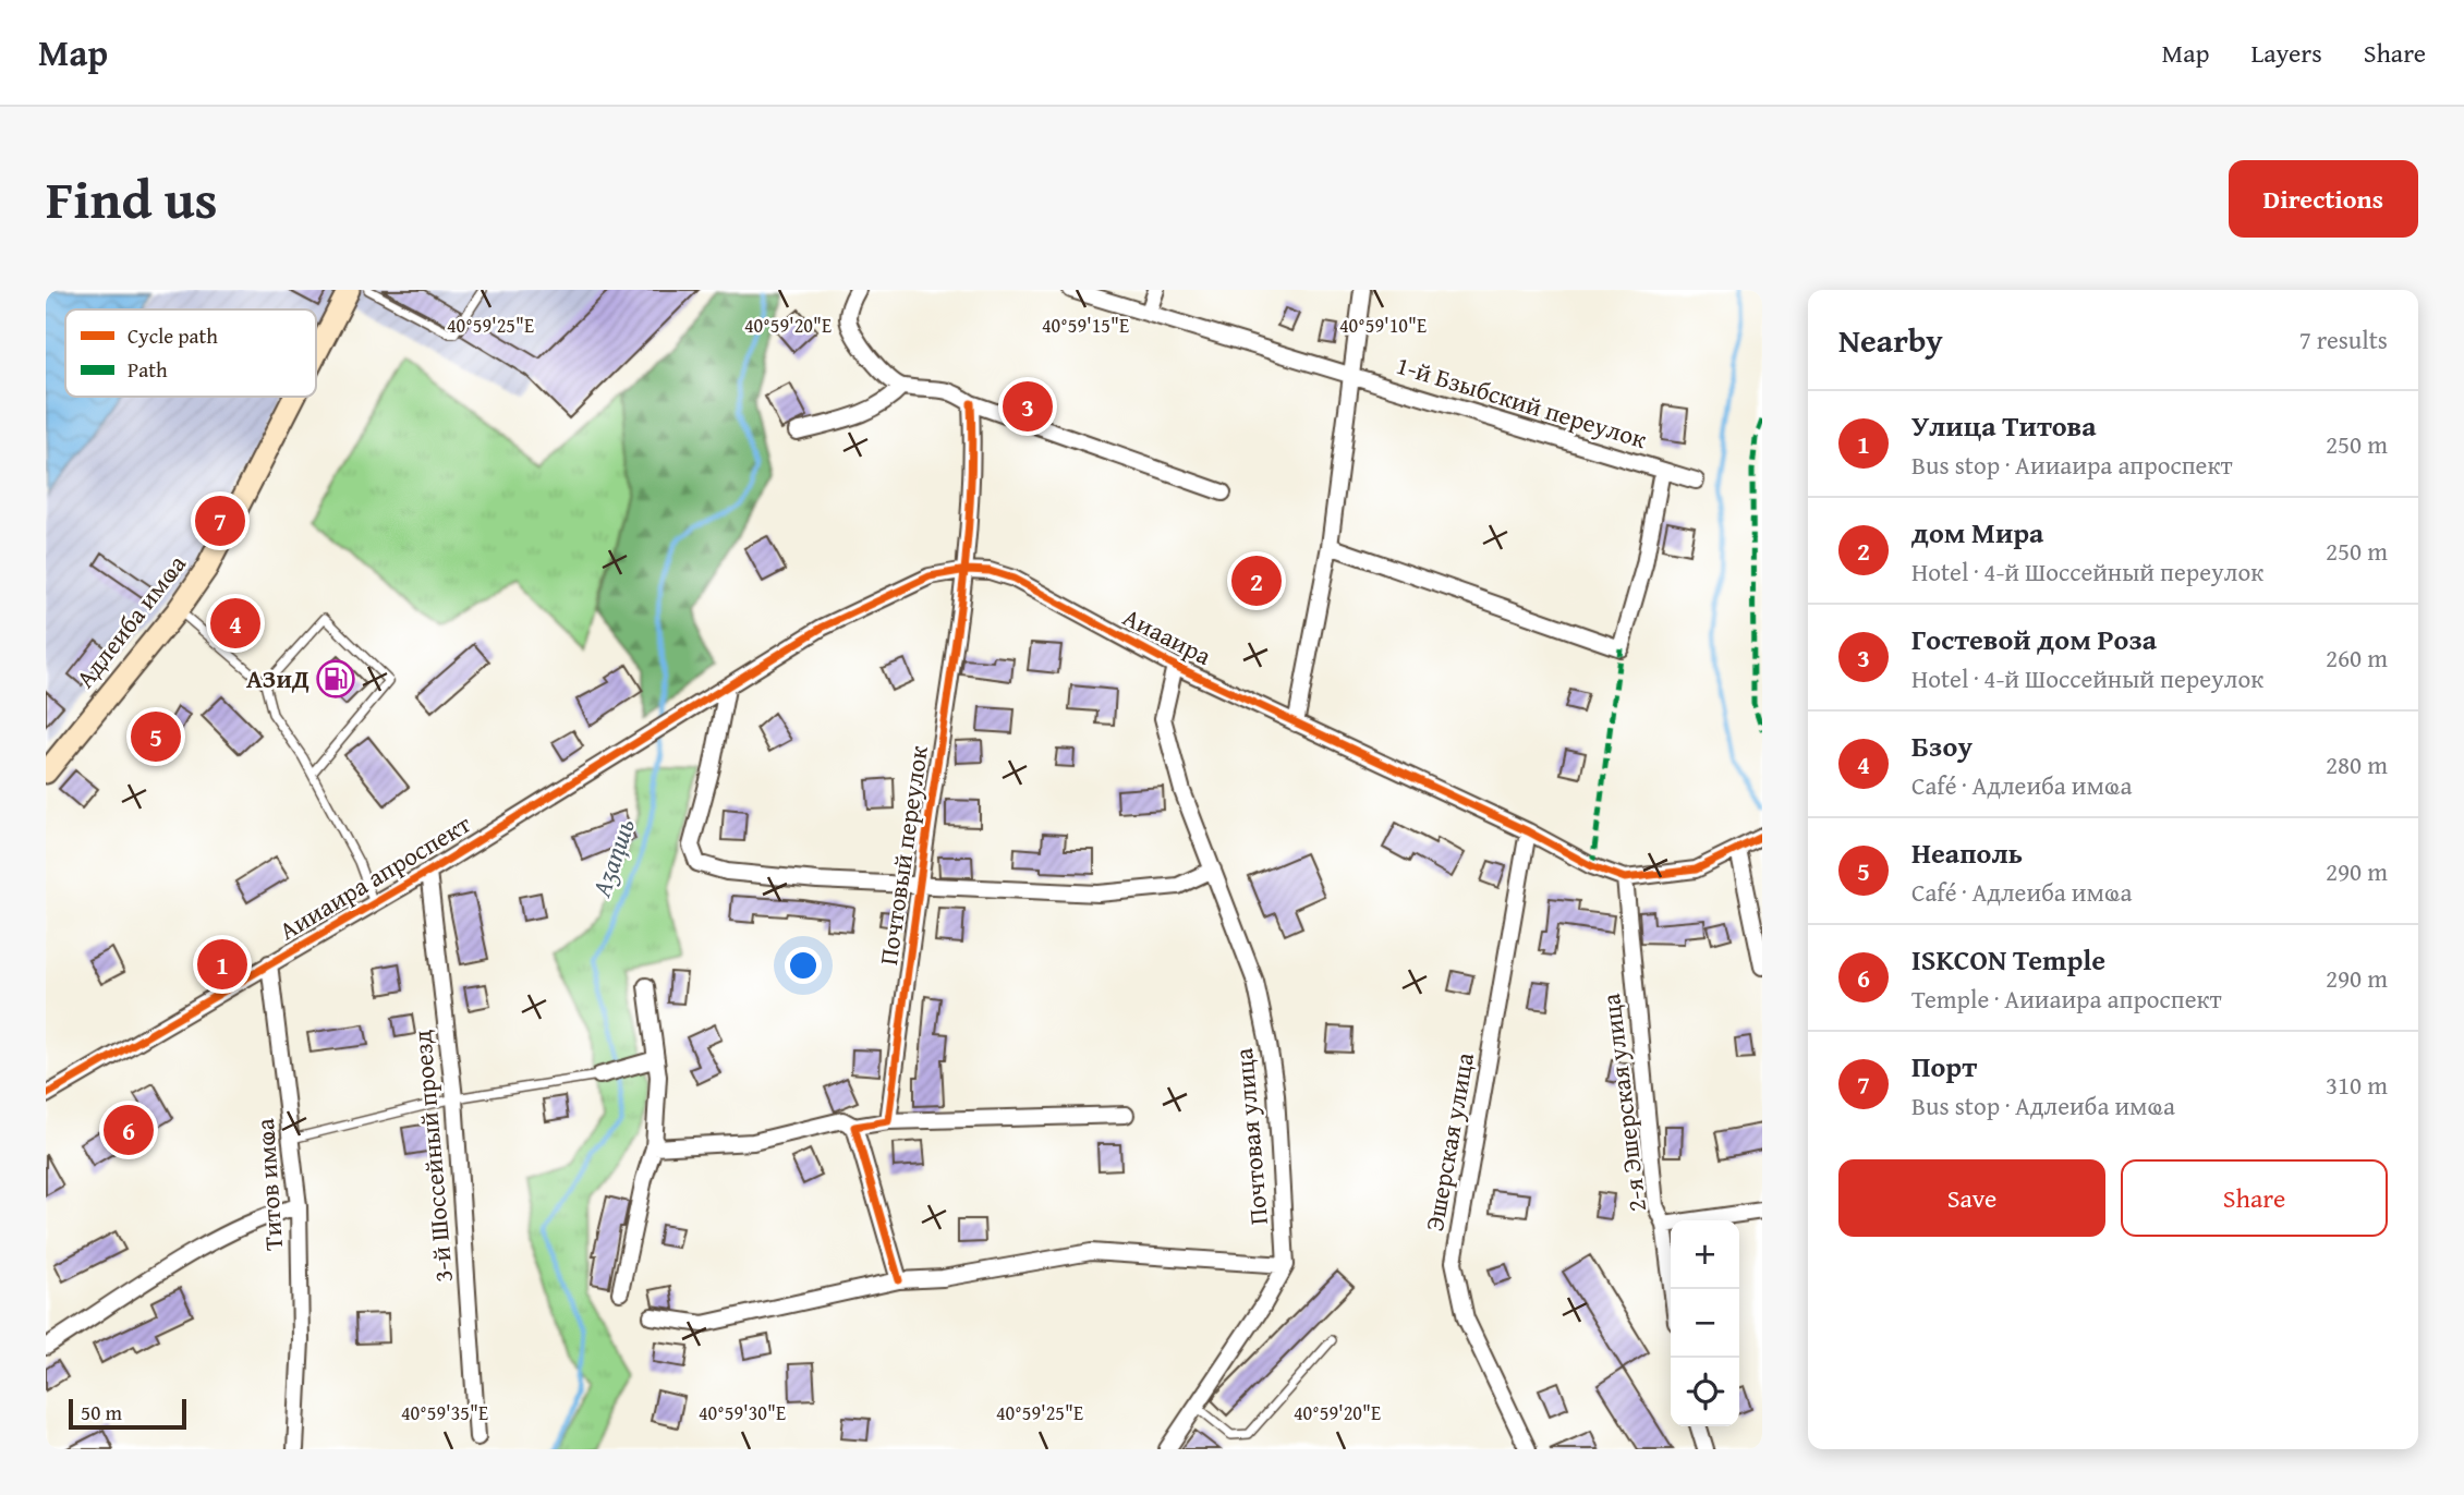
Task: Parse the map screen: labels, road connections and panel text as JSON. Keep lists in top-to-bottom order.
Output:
{
  "streets": {
    "main road": ["Адлеиба имҩа"],
    "street": [
      "1-й Бзыбский переулок",
      "Аиааира",
      "Почтовый переулок",
      "Аииаира апроспект",
      "2-я Эшерская улица",
      "Почтовая улица",
      "Эшерская улица",
      "3-й Шоссейный проезд",
      "Титов имҩа"
    ]
  },
  "crossings": [
    ["Аиааира", "Почтовый переулок"],
    ["Аиааира", "Аииаира апроспект"],
    ["Аиааира", "2-я Эшерская улица"],
    ["Аиааира", "Почтовая улица"],
    ["Аиааира", "Эшерская улица"],
    ["Аииаира апроспект", "3-й Шоссейный проезд"],
    ["Аииаира апроспект", "Титов имҩа"]
  ],
  "water": ["Аӡаԥшь"],
  "places": {
    "fuel station": ["АЗиД"]
  },
  "legend": ["Cycle path", "Path"],
  "scale_bar": "50 m",
  "page": {
    "header": "Map",
    "nav": ["Map", "Layers", "Share"],
    "title": "Find us",
    "buttons": [
      "Directions",
      ["Save", "Share"]
    ],
    "heading": ["Nearby", "7 results"],
    "pins": [
      "3",
      "7",
      "2",
      "4",
      "5",
      "1",
      "6"
    ],
    "list": [
      {
        "mark": "1",
        "name": "Улица Титова",
        "note": "Bus stop · Аииаира апроспект",
        "value": "250 m"
      },
      {
        "mark": "2",
        "name": "дом Мира",
        "note": "Hotel · 4-й Шоссейный переулок",
        "value": "250 m"
      },
      {
        "mark": "3",
        "name": "Гостевой дом Роза",
        "note": "Hotel · 4-й Шоссейный переулок",
        "value": "260 m"
      },
      {
        "mark": "4",
        "name": "Бзоу",
        "note": "Café · Адлеиба имҩа",
        "value": "280 m"
      },
      {
        "mark": "5",
        "name": "Неаполь",
        "note": "Café · Адлеиба имҩа",
        "value": "290 m"
      },
      {
        "mark": "6",
        "name": "ISKCON Temple",
        "note": "Temple · Аииаира апроспект",
        "value": "290 m"
      },
      {
        "mark": "7",
        "name": "Порт",
        "note": "Bus stop · Адлеиба имҩа",
        "value": "310 m"
      }
    ],
    "map_buttons": ["+", "−"],
    "scale": "50 m"
  },
  "coordinates": [
    "40°59'20\"E",
    "40°59'10\"E",
    "40°59'25\"E",
    "40°59'15\"E",
    "40°59'35\"E",
    "40°59'30\"E"
  ]
}
